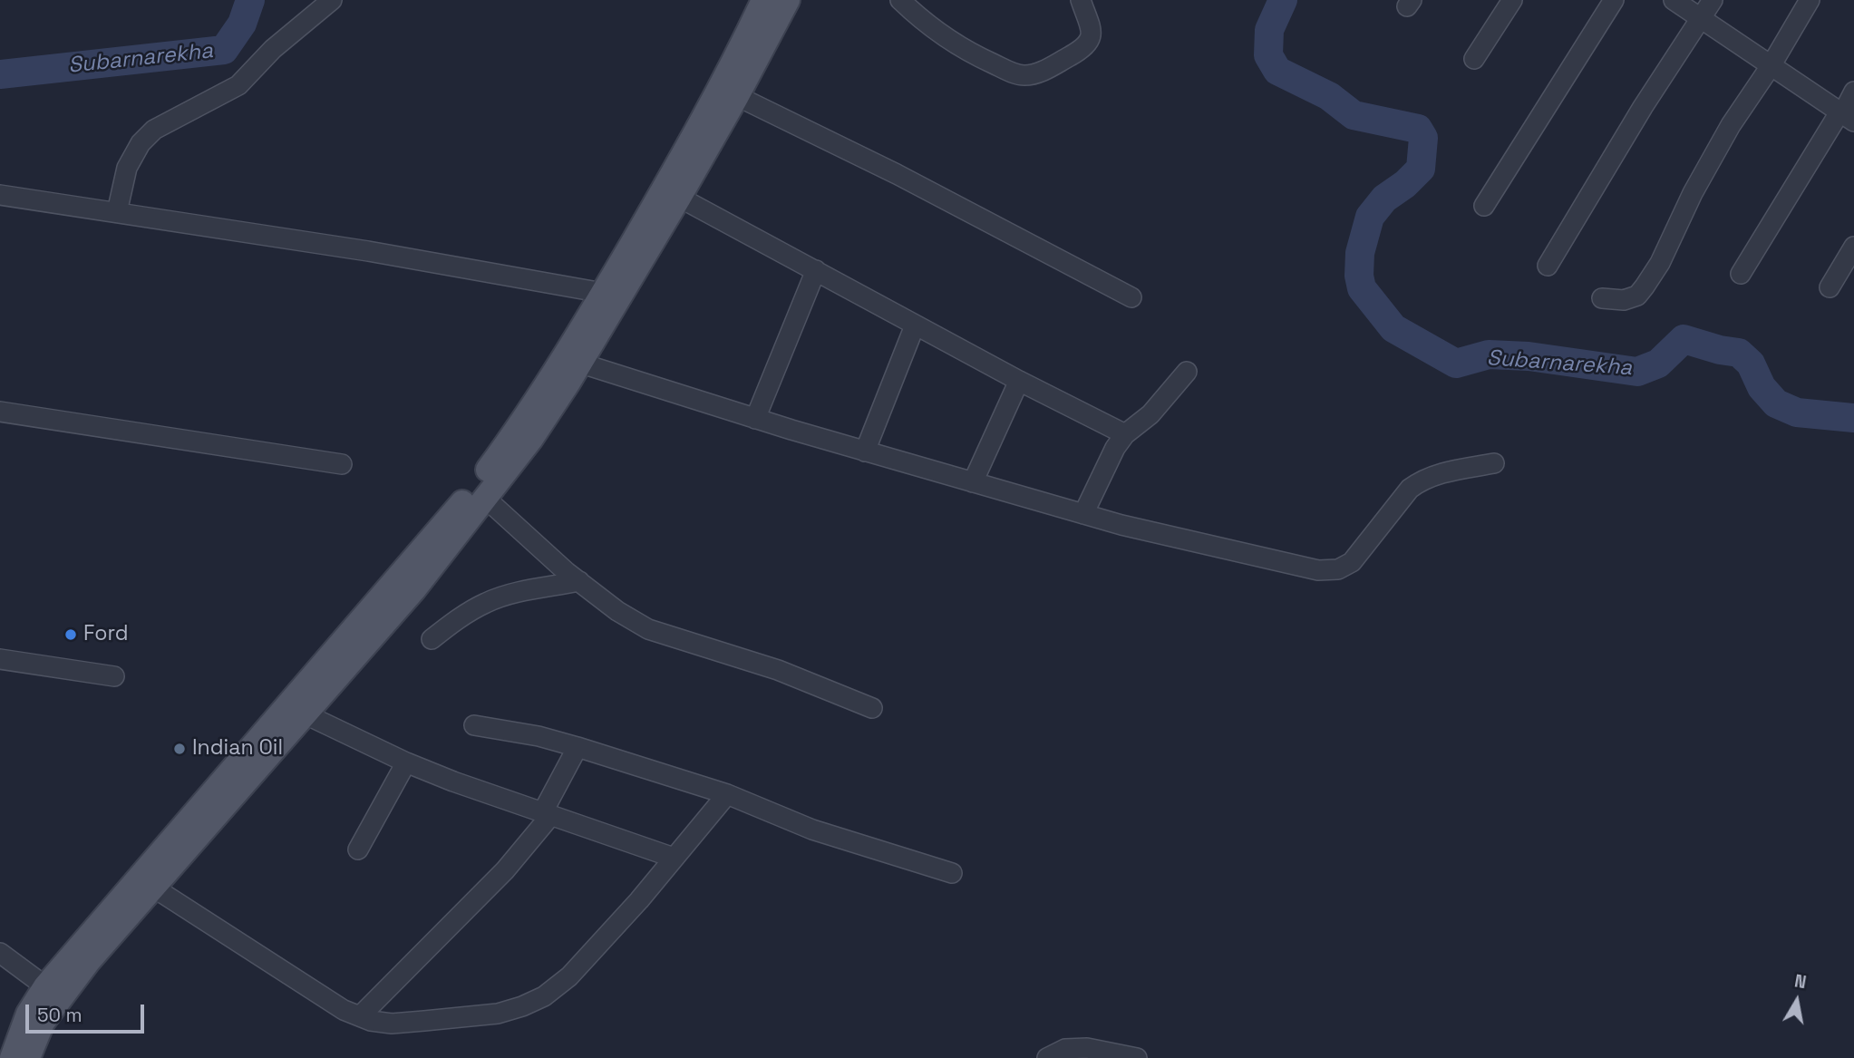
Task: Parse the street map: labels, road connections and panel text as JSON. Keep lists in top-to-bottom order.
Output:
{
  "water": ["Subarnarekha"],
  "places": ["Ford", "Indian Oil"],
  "scale_bar": "50 m",
  "north": "top"
}
